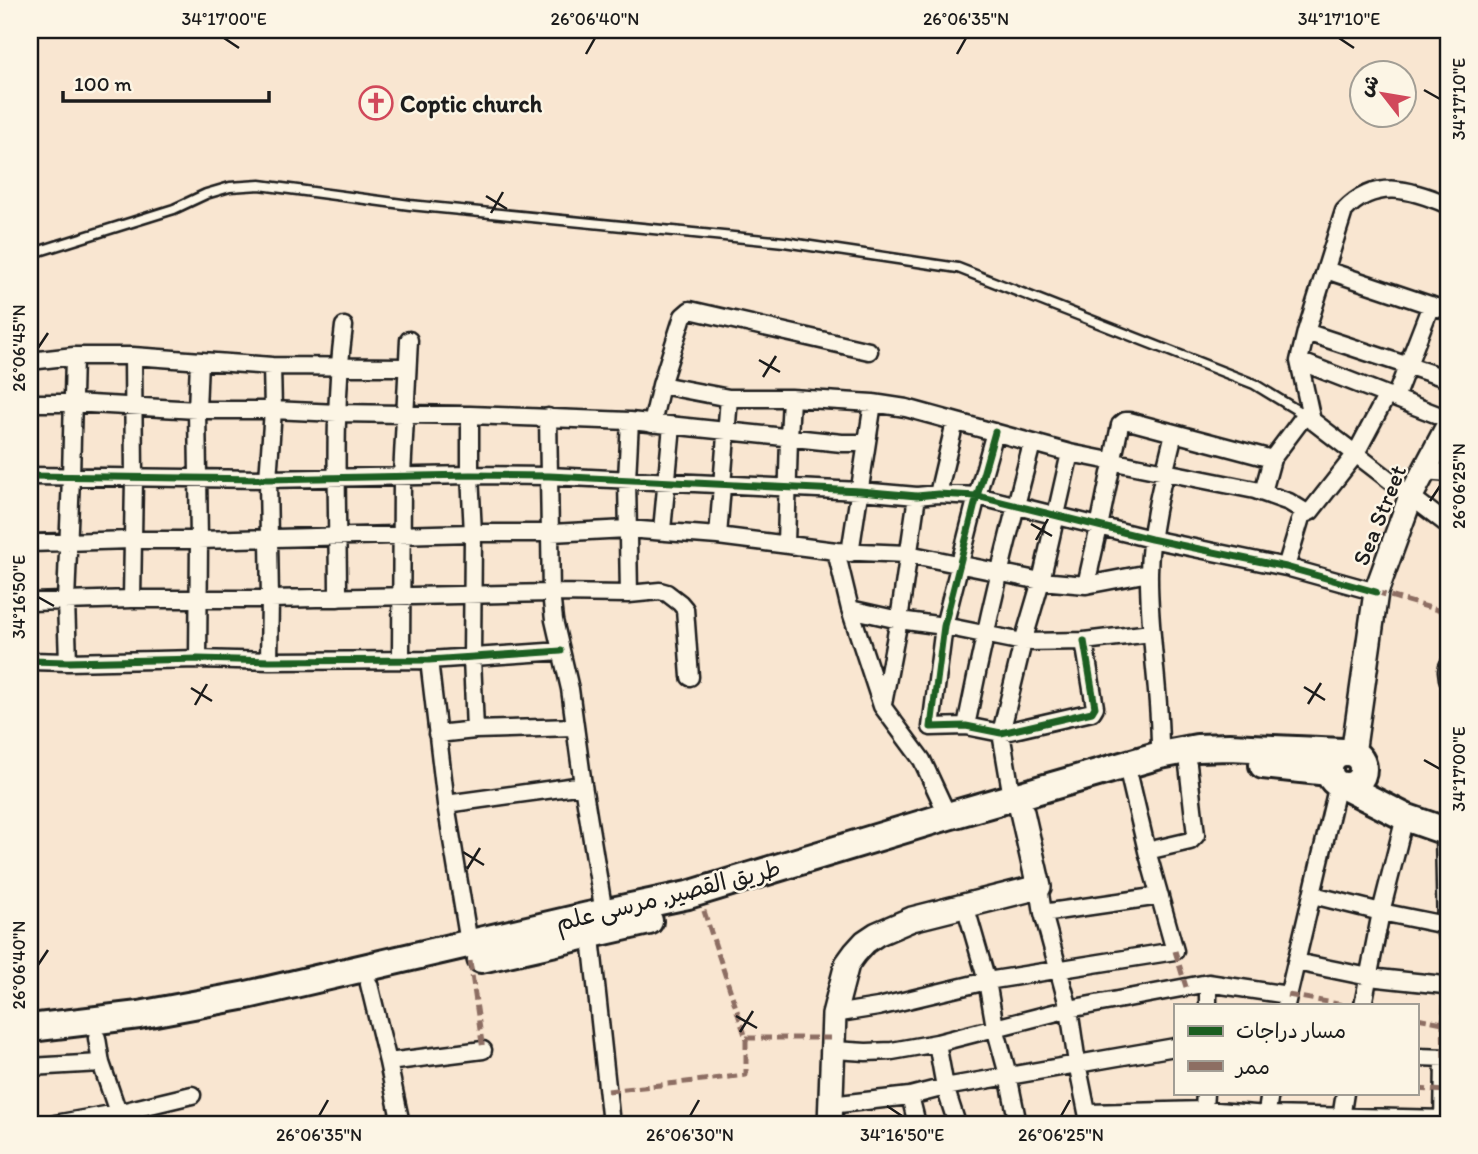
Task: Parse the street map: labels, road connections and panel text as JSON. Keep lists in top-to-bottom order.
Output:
{
  "streets": {
    "main road": ["طريق القصير, مرسى علم"],
    "street": ["Sea Street"]
  },
  "crossings": [
    ["Sea Street", "طريق القصير, مرسى علم"]
  ],
  "places": {
    "church": ["Coptic church"]
  },
  "legend": ["مسار دراجات", "ممر"],
  "scale_bar": "100 m",
  "north": "top left",
  "coordinates": [
    "34°17'00\"E",
    "26°06'40\"N",
    "26°06'35\"N",
    "34°17'10\"E",
    "26°06'45\"N",
    "26°06'25\"N",
    "34°16'50\"E",
    "26°06'30\"N"
  ]
}
